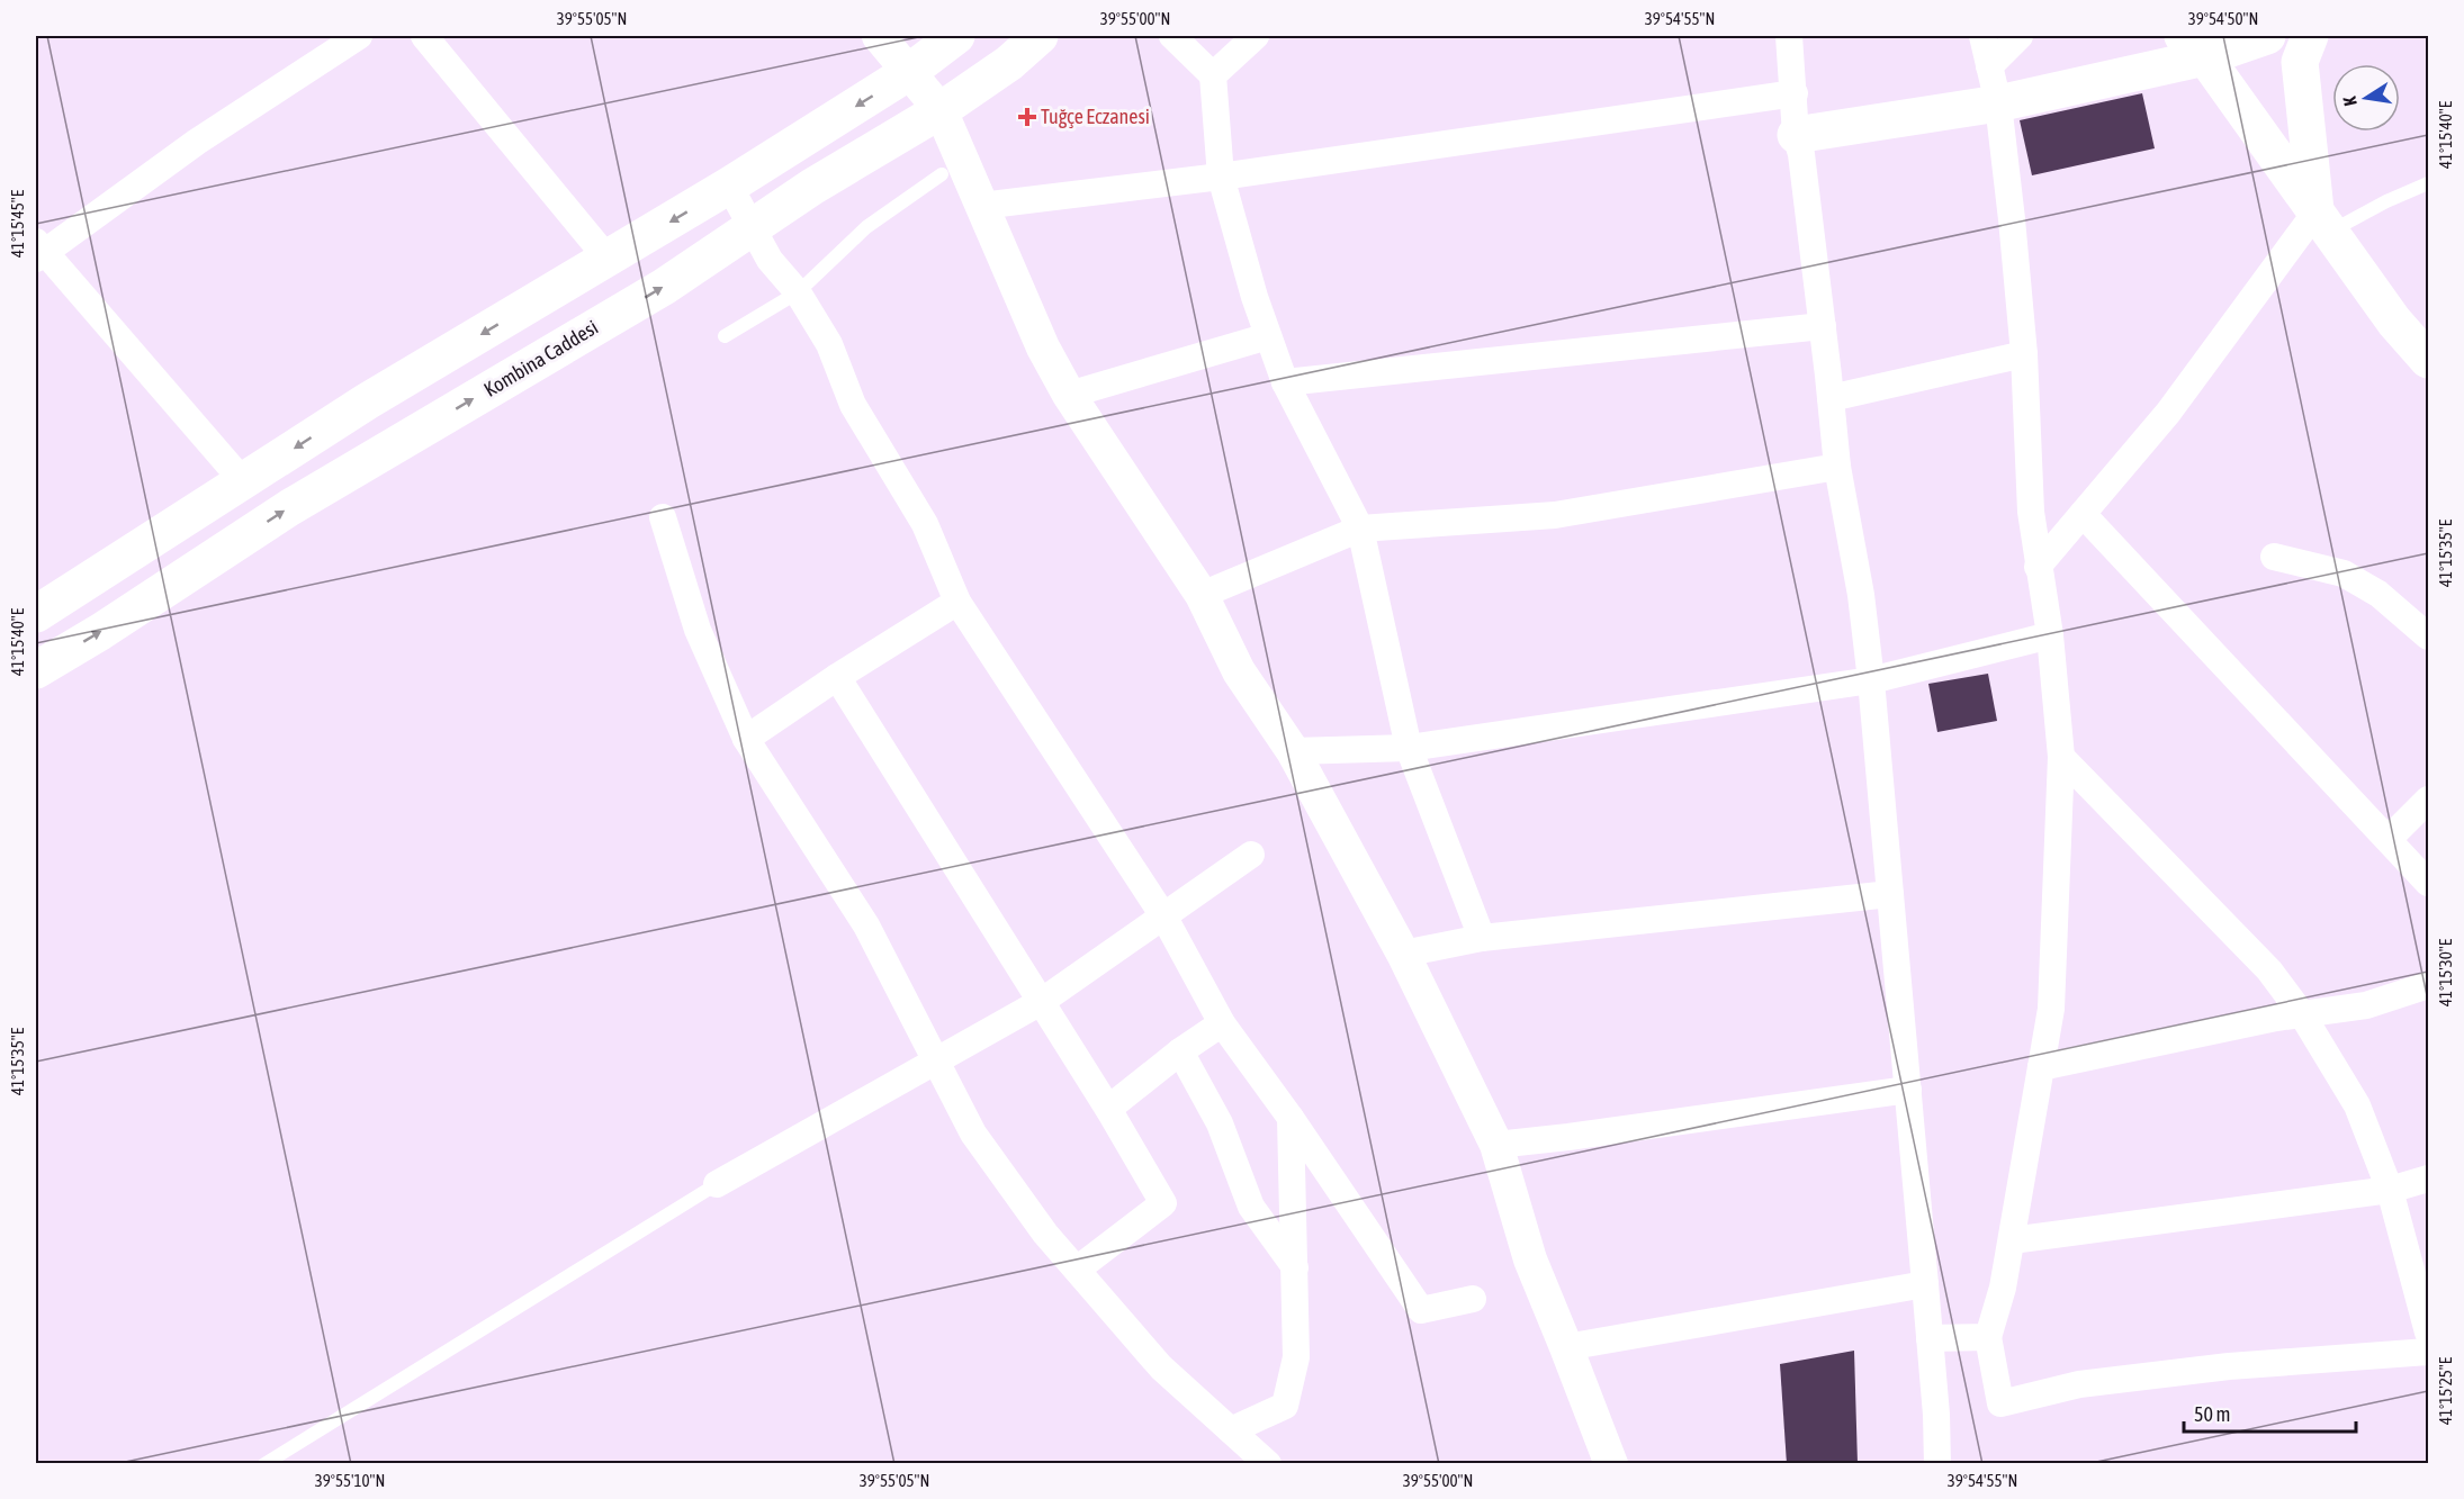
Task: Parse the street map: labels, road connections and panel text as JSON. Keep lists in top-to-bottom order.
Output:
{
  "streets": {
    "main road": ["Kombina Caddesi"]
  },
  "places": {
    "health": ["Tuğçe Eczanesi"]
  },
  "scale_bar": "50 m",
  "north": "left",
  "coordinates": [
    "39°55'05\"N",
    "39°55'00\"N",
    "39°54'55\"N",
    "39°54'50\"N",
    "41°15'40\"E",
    "41°15'45\"E",
    "41°15'35\"E",
    "41°15'30\"E",
    "41°15'25\"E",
    "39°55'10\"N"
  ]
}
